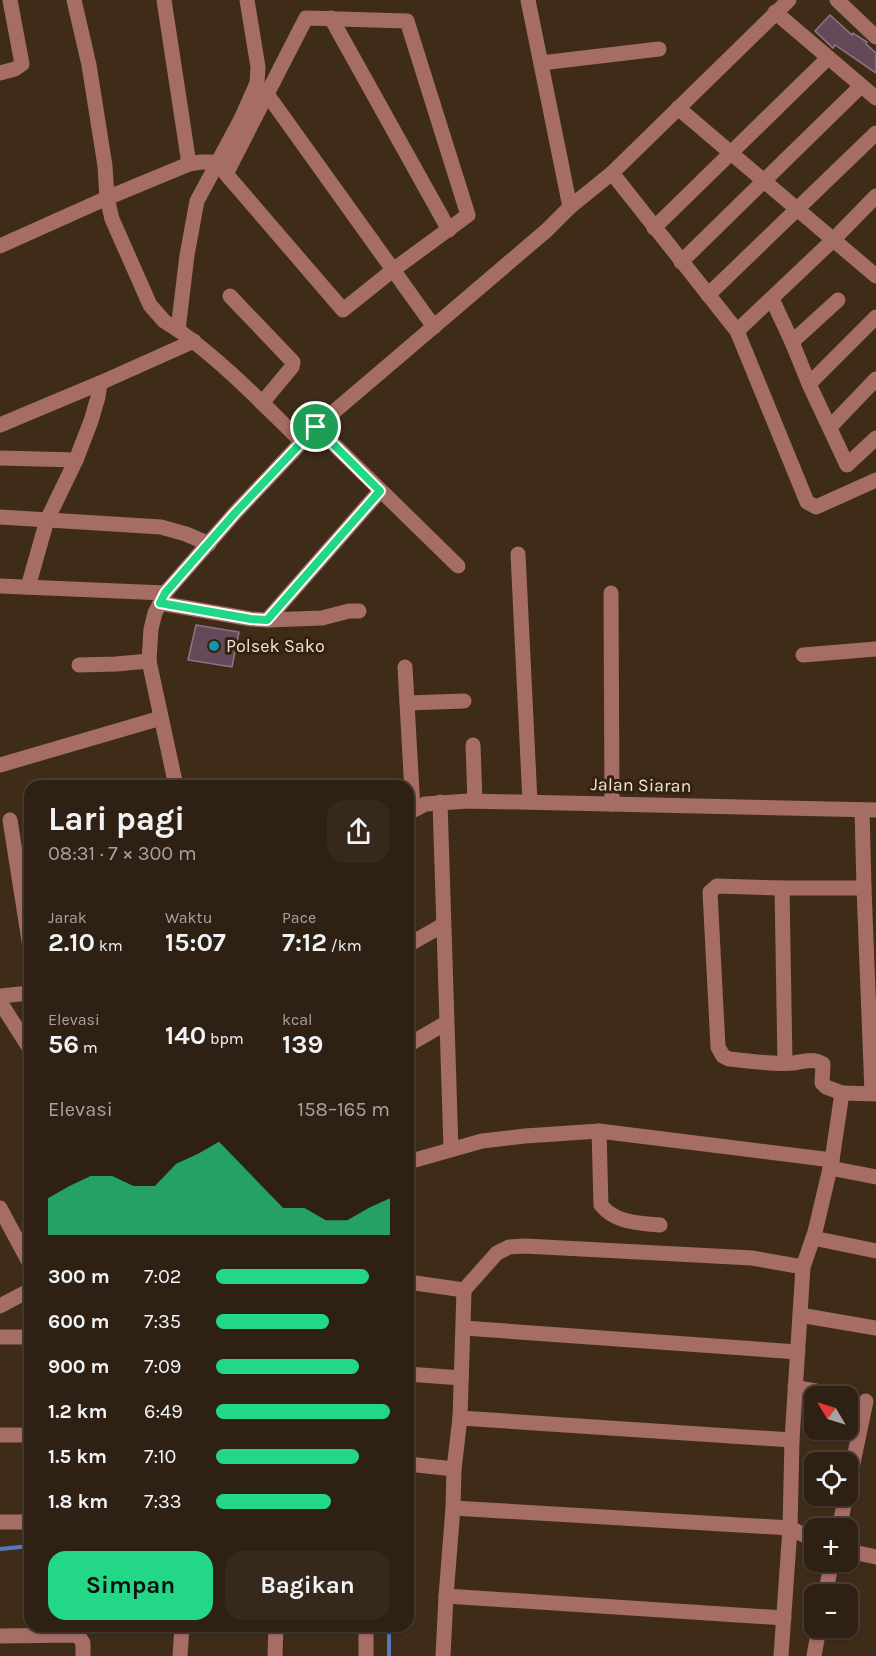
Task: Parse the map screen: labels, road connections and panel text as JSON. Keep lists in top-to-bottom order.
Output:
{
  "streets": {
    "street": ["Jalan Siaran"]
  },
  "places": ["Polsek Sako"],
  "north": "top left",
  "page": {
    "heading": ["Lari pagi", "08:31 · 7 × 300 m"],
    "stats": [
      ["Jarak", "2.10 km"],
      ["Waktu", "15:07"],
      ["Pace", "7:12 /km"],
      ["Elevasi", "56 m"],
      ["140 bpm"],
      ["kcal", "139"]
    ],
    "chart": ["Elevasi", "158–165 m"],
    "list": [
      {
        "name": "300 m",
        "note": "7:02"
      },
      {
        "name": "600 m",
        "note": "7:35"
      },
      {
        "name": "900 m",
        "note": "7:09"
      },
      {
        "name": "1.2 km",
        "note": "6:49"
      },
      {
        "name": "1.5 km",
        "note": "7:10"
      },
      {
        "name": "1.8 km",
        "note": "7:33"
      }
    ],
    "map_buttons": ["+", "−"],
    "buttons": ["Simpan", "Bagikan"]
  }
}
